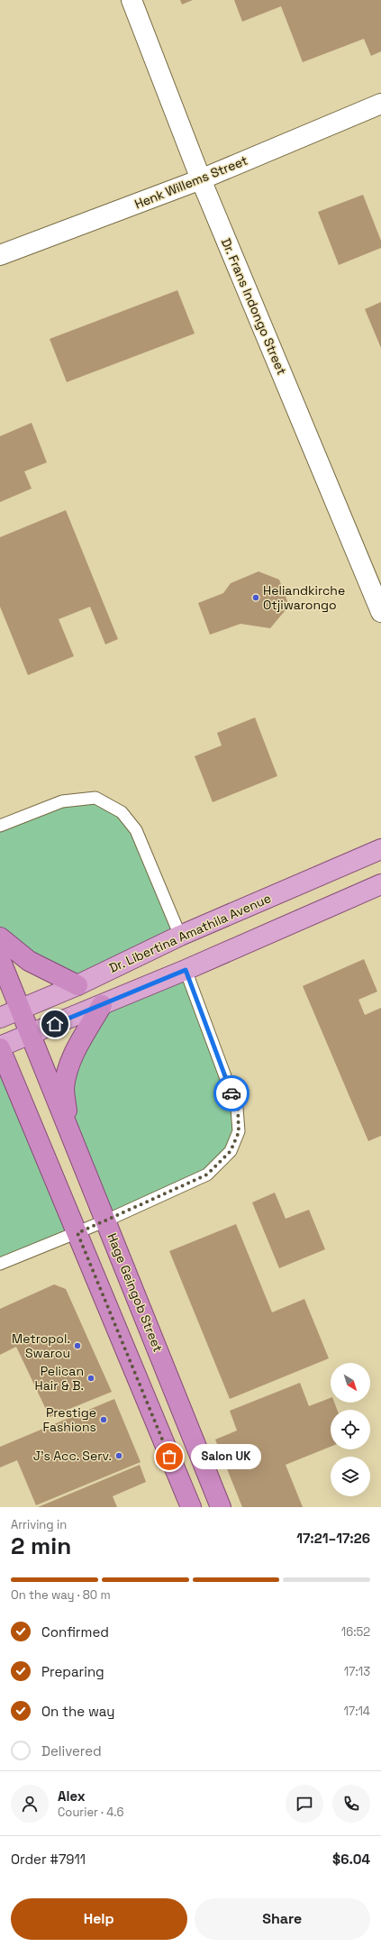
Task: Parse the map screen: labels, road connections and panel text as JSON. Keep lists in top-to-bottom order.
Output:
{
  "streets": {
    "highway": ["Hage Geingob Street"],
    "main road": ["Dr. Libertina Amathila Avenue"],
    "street": ["Henk Willems Street", "Dr. Frans Indongo Street"]
  },
  "crossings": [
    ["Henk Willems Street", "Dr. Frans Indongo Street"],
    ["Dr. Libertina Amathila Avenue", "Hage Geingob Street"]
  ],
  "places": [
    "Heliandkirche Otjiwarongo",
    "Metropol. Swarou",
    "Pelican Hair & B.",
    "Prestige Fashions",
    "J's Acc. Serv.",
    "Salon UK"
  ],
  "north": "bottom right",
  "page": {
    "bubble": "Salon UK",
    "heading": ["2 min", "Arriving in", "17:21–17:26"],
    "panel": [
      "Alex",
      "Courier · 4.6",
      "Order #7911",
      "$6.04"
    ],
    "bar": "On the way · 80 m",
    "list": [
      ["Confirmed", "16:52"],
      ["Preparing", "17:13"],
      ["On the way", "17:14"],
      "Delivered"
    ],
    "buttons": ["Help", "Share"]
  }
}
